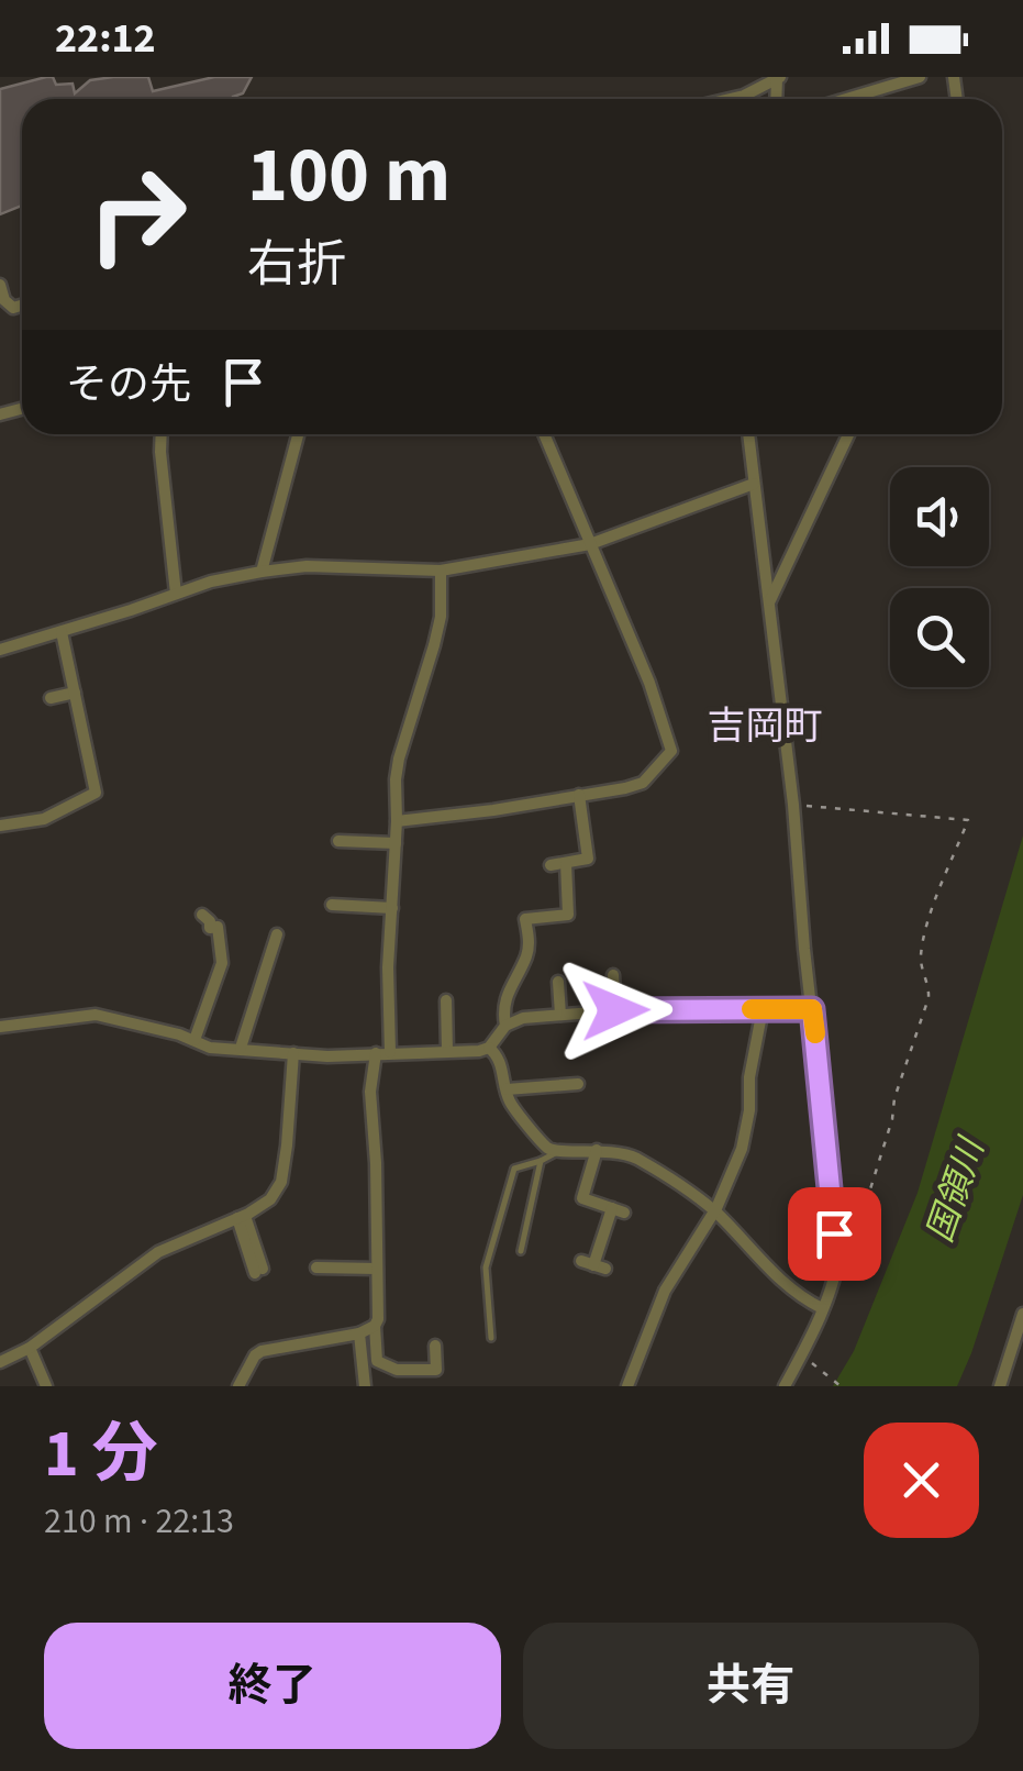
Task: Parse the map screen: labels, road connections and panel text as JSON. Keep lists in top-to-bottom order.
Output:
{
  "districts": ["吉岡町"],
  "water": ["国領川"],
  "page": {
    "status": "22:12",
    "turn": ["100 m", "右折"],
    "then": "その先",
    "heading": ["1 分", "210 m · 22:13"],
    "buttons": ["終了", "共有"]
  }
}
